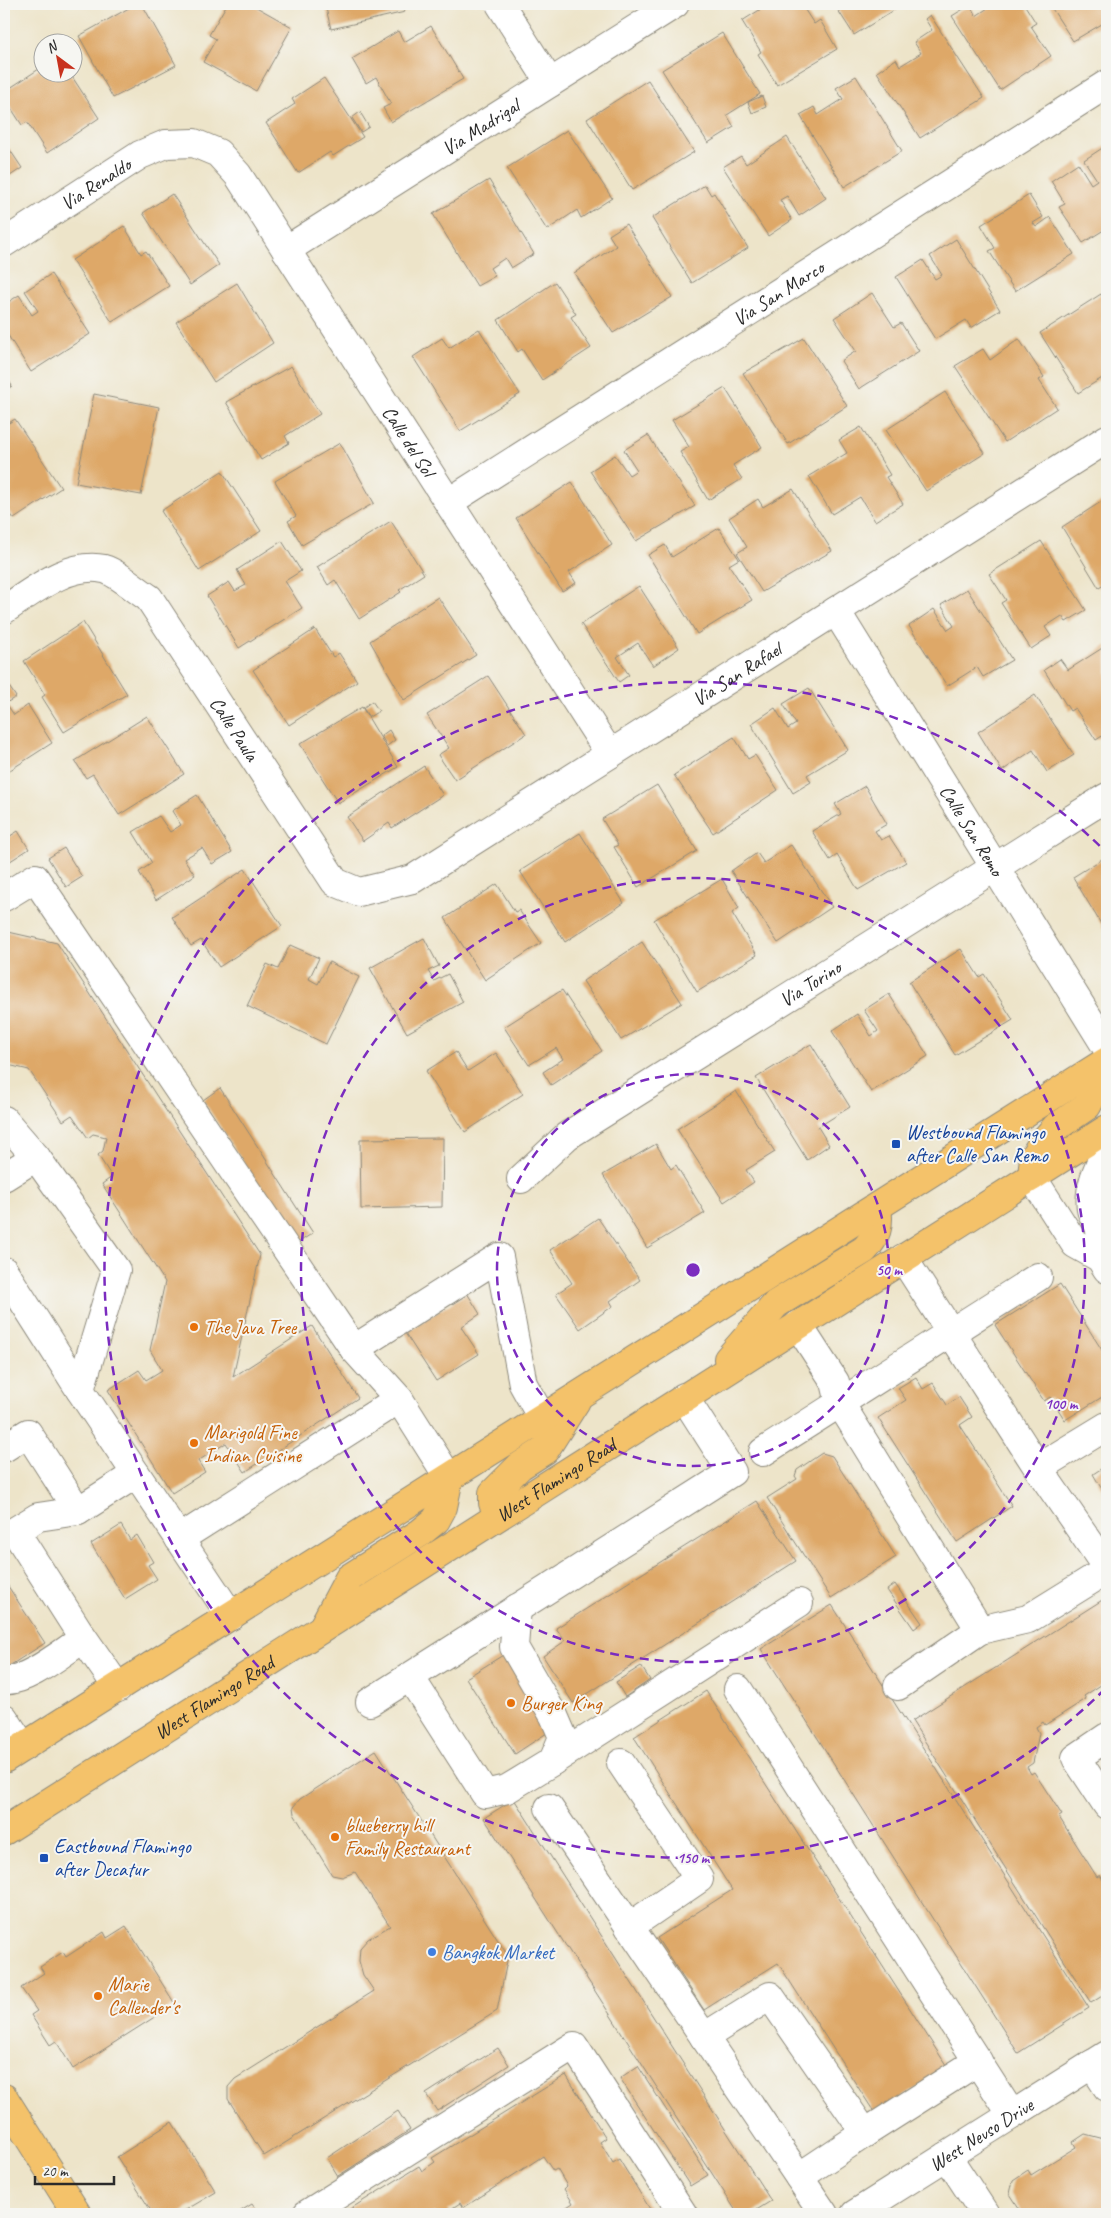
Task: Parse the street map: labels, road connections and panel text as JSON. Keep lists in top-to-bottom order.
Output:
{
  "streets": {
    "main road": ["West Flamingo Road"],
    "street": [
      "Via Madrigal",
      "Via Renaldo",
      "Via San Marco",
      "Calle del Sol",
      "Via San Rafael",
      "Calle Paula",
      "Calle San Remo",
      "Via Torino",
      "West Nevso Drive"
    ]
  },
  "crossings": [
    ["Via Madrigal", "Calle del Sol"],
    ["Via Renaldo", "Calle del Sol"],
    ["Via San Marco", "Calle del Sol"],
    ["Calle del Sol", "Via San Rafael"],
    ["Via San Rafael", "Calle Paula"],
    ["Via San Rafael", "Calle San Remo"],
    ["Calle San Remo", "Via Torino"]
  ],
  "places": {
    "transit": ["Westbound Flamingo after Calle San Remo", "Eastbound Flamingo after Decatur"],
    "other": [
      "The Java Tree",
      "Marigold Fine Indian Cuisine",
      "Burger King",
      "blueberry hill Family Restaurant",
      "Bangkok Market",
      "Marie Callender's"
    ]
  },
  "scale_bar": "20 m",
  "north": "top left",
  "rings": ["50 m", "100 m", "150 m"]
}
